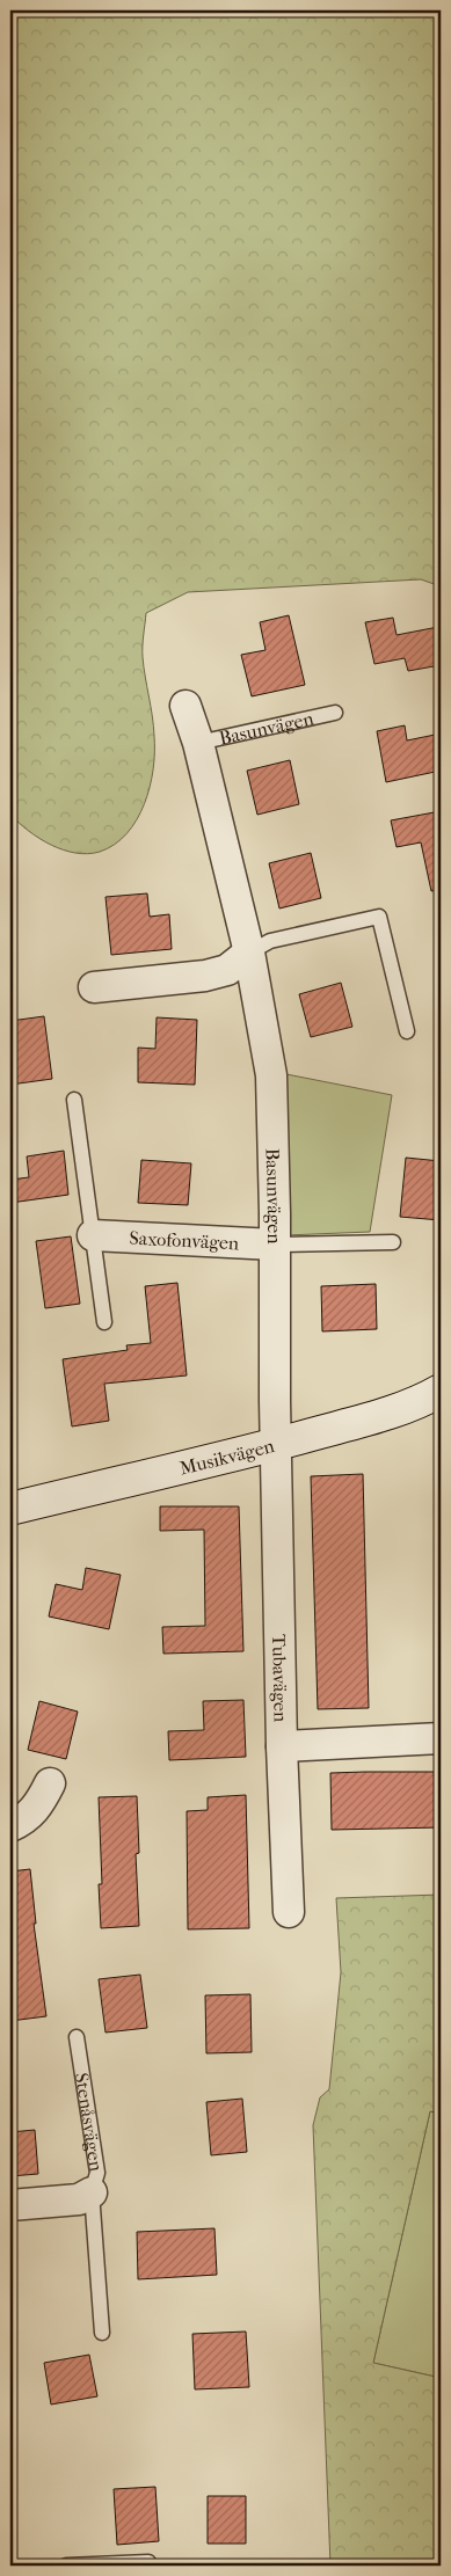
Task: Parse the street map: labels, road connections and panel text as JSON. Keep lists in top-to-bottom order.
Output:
{
  "streets": {
    "street": [
      "Basunvägen",
      "Saxofonvägen",
      "Musikvägen",
      "Tubavägen",
      "Stenåsvägen"
    ]
  },
  "crossings": [
    ["Basunvägen", "Saxofonvägen"],
    ["Basunvägen", "Musikvägen"],
    ["Basunvägen", "Tubavägen"],
    ["Musikvägen", "Tubavägen"]
  ]
}
